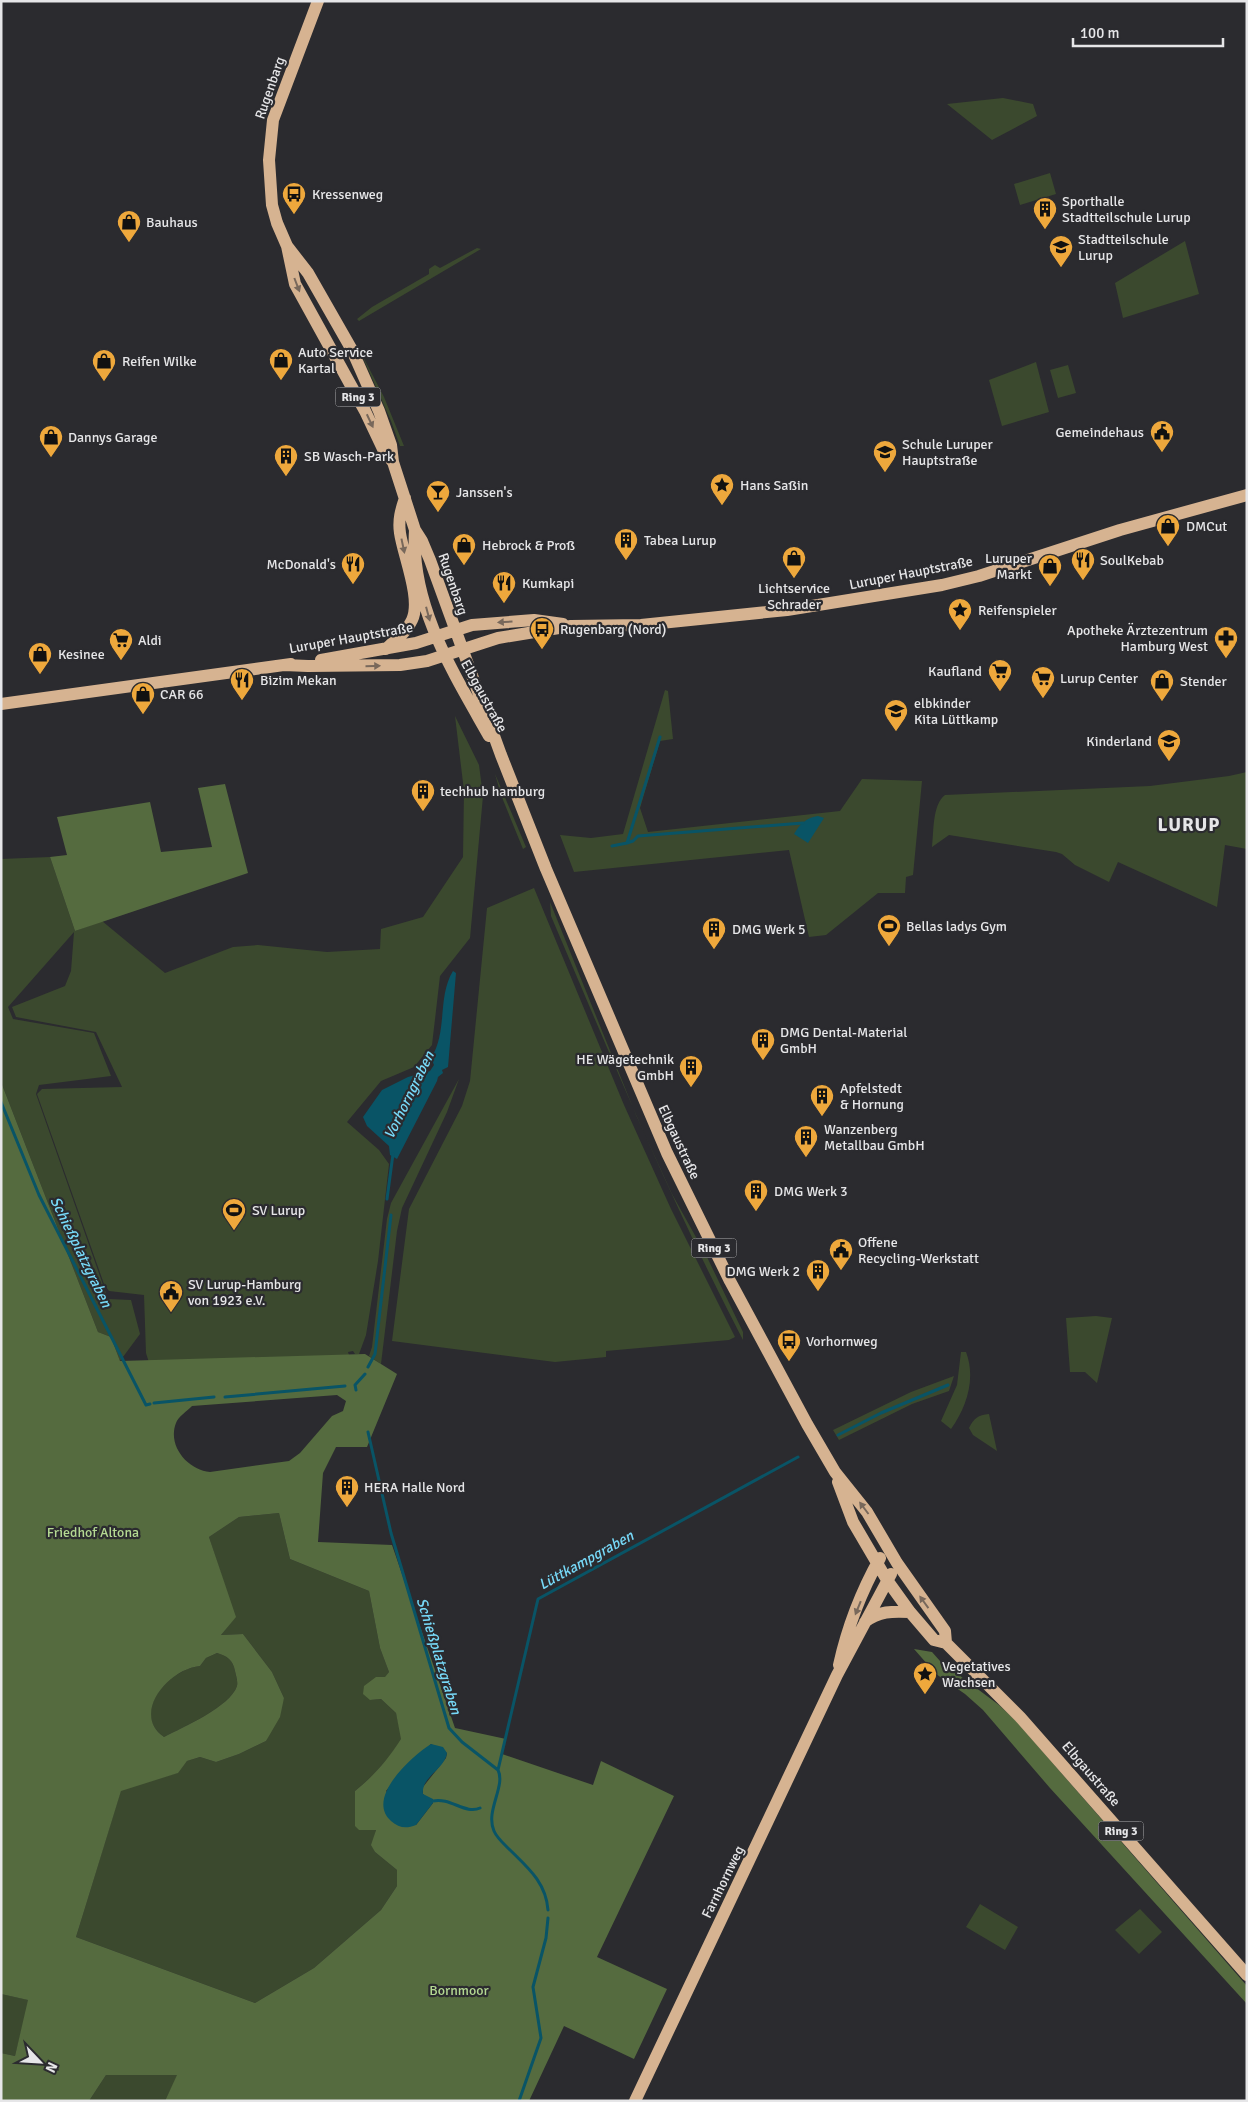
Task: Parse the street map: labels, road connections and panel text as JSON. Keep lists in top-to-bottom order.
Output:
{
  "streets": {
    "main road": [
      "Rugenbarg",
      "Ring 3",
      "Luruper Hauptstraße",
      "Elbgaustraße",
      "Farnhornweg"
    ]
  },
  "crossings": [
    ["Rugenbarg", "Luruper Hauptstraße"],
    ["Rugenbarg", "Elbgaustraße"],
    ["Luruper Hauptstraße", "Elbgaustraße"],
    ["Elbgaustraße", "Farnhornweg"]
  ],
  "districts": ["LURUP"],
  "water": ["Vorhorngraben", "Schießplatzgraben", "Lüttkampgraben"],
  "parks": ["Friedhof Altona", "Bornmoor"],
  "places": {
    "bus stop": ["Kressenweg", "Rugenbarg (Nord)", "Vorhornweg"],
    "building": [
      "Sporthalle Stadtteilschule Lurup",
      "SB Wasch-Park",
      "Tabea Lurup",
      "techhub hamburg",
      "DMG Werk 5",
      "DMG Dental-Material GmbH",
      "HE Wägetechnik GmbH",
      "Apfelstedt & Hornung",
      "Wanzenberg Metallbau GmbH",
      "DMG Werk 3",
      "DMG Werk 2",
      "HERA Halle Nord"
    ],
    "shop": [
      "Bauhaus",
      "Auto Service Kartal",
      "Reifen Wilke",
      "Dannys Garage",
      "DMCut",
      "Hebrock & Proß",
      "Lichtservice Schrader",
      "Luruper Markt",
      "Kesinee",
      "Stender",
      "CAR 66"
    ],
    "school or university": [
      "Stadtteilschule Lurup",
      "Schule Luruper Hauptstraße",
      "elbkinder Kita Lüttkamp",
      "Kinderland"
    ],
    "public building": ["Gemeindehaus", "Offene Recycling-Werkstatt", "SV Lurup-Hamburg von 1923 e.V."],
    "place": ["Hans Saßin", "Reifenspieler", "Vegetatives Wachsen"],
    "bar": ["Janssen's"],
    "restaurant": [
      "SoulKebab",
      "McDonald's",
      "Kumkapi",
      "Bizim Mekan"
    ],
    "pharmacy": ["Apotheke Ärztezentrum Hamburg West"],
    "supermarket": ["Aldi", "Kaufland", "Lurup Center"],
    "sports": ["Bellas ladys Gym", "SV Lurup"]
  },
  "scale_bar": "100 m",
  "north": "bottom right"
}
